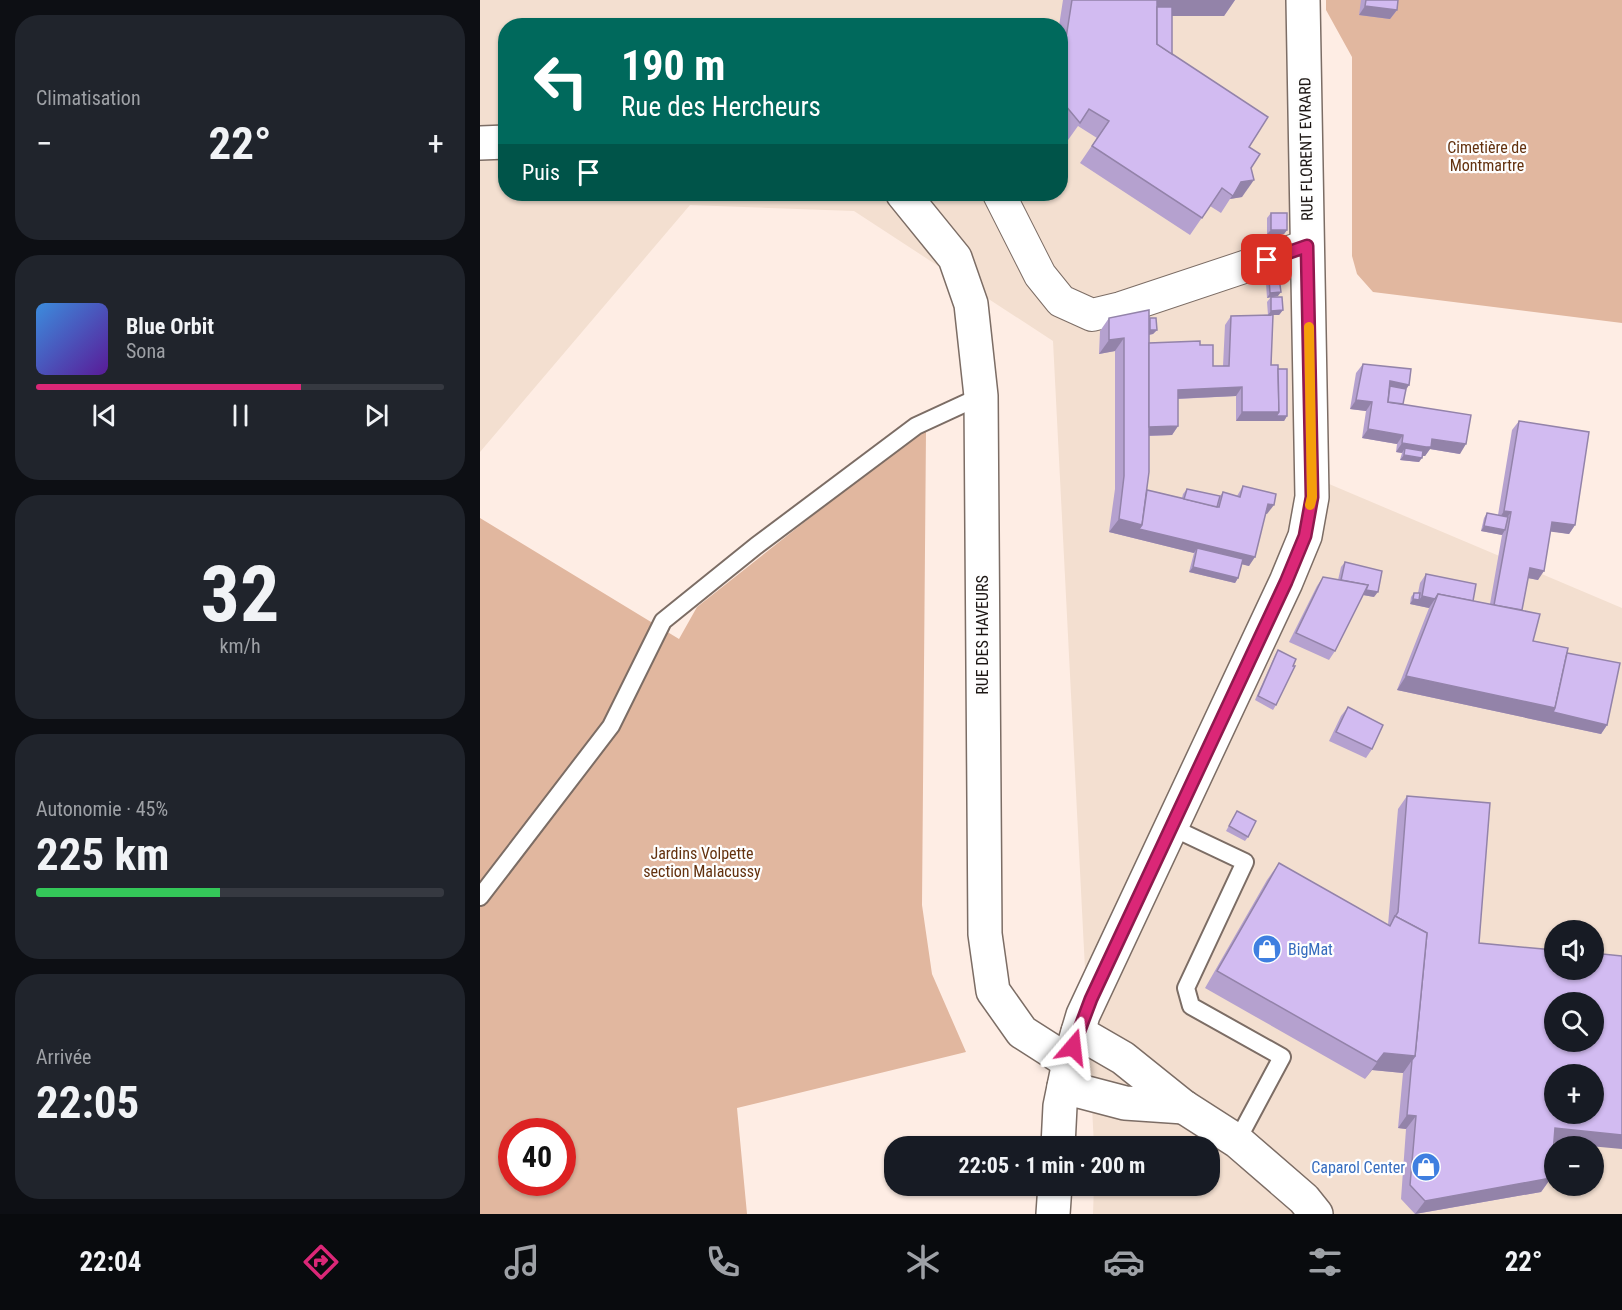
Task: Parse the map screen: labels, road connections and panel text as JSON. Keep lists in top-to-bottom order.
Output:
{
  "streets": {
    "street": ["RUE FLORENT EVRARD", "RUE DES HAVEURS"]
  },
  "crossings": [
    ["RUE FLORENT EVRARD", "RUE DES HAVEURS"]
  ],
  "parks": ["Cimetière de Montmartre", "Jardins Volpette section Malacussy"],
  "places": {
    "shop": ["BigMat", "Caparol Center"]
  },
  "page": {
    "tile": [
      "Climatisation",
      ["32", "km/h"],
      ["Autonomie · 45%", "225 km"],
      ["Arrivée", "22:05"]
    ],
    "turn": ["190 m", "Rue des Hercheurs"],
    "heat": ["−", "22°", "+"],
    "then": "Puis",
    "song": ["Blue Orbit", "Sona"],
    "map_buttons": ["+", "−"],
    "limit": "40",
    "trip": "22:05 · 1 min · 200 m",
    "tabs": ["22:04", "22°"]
  }
}
